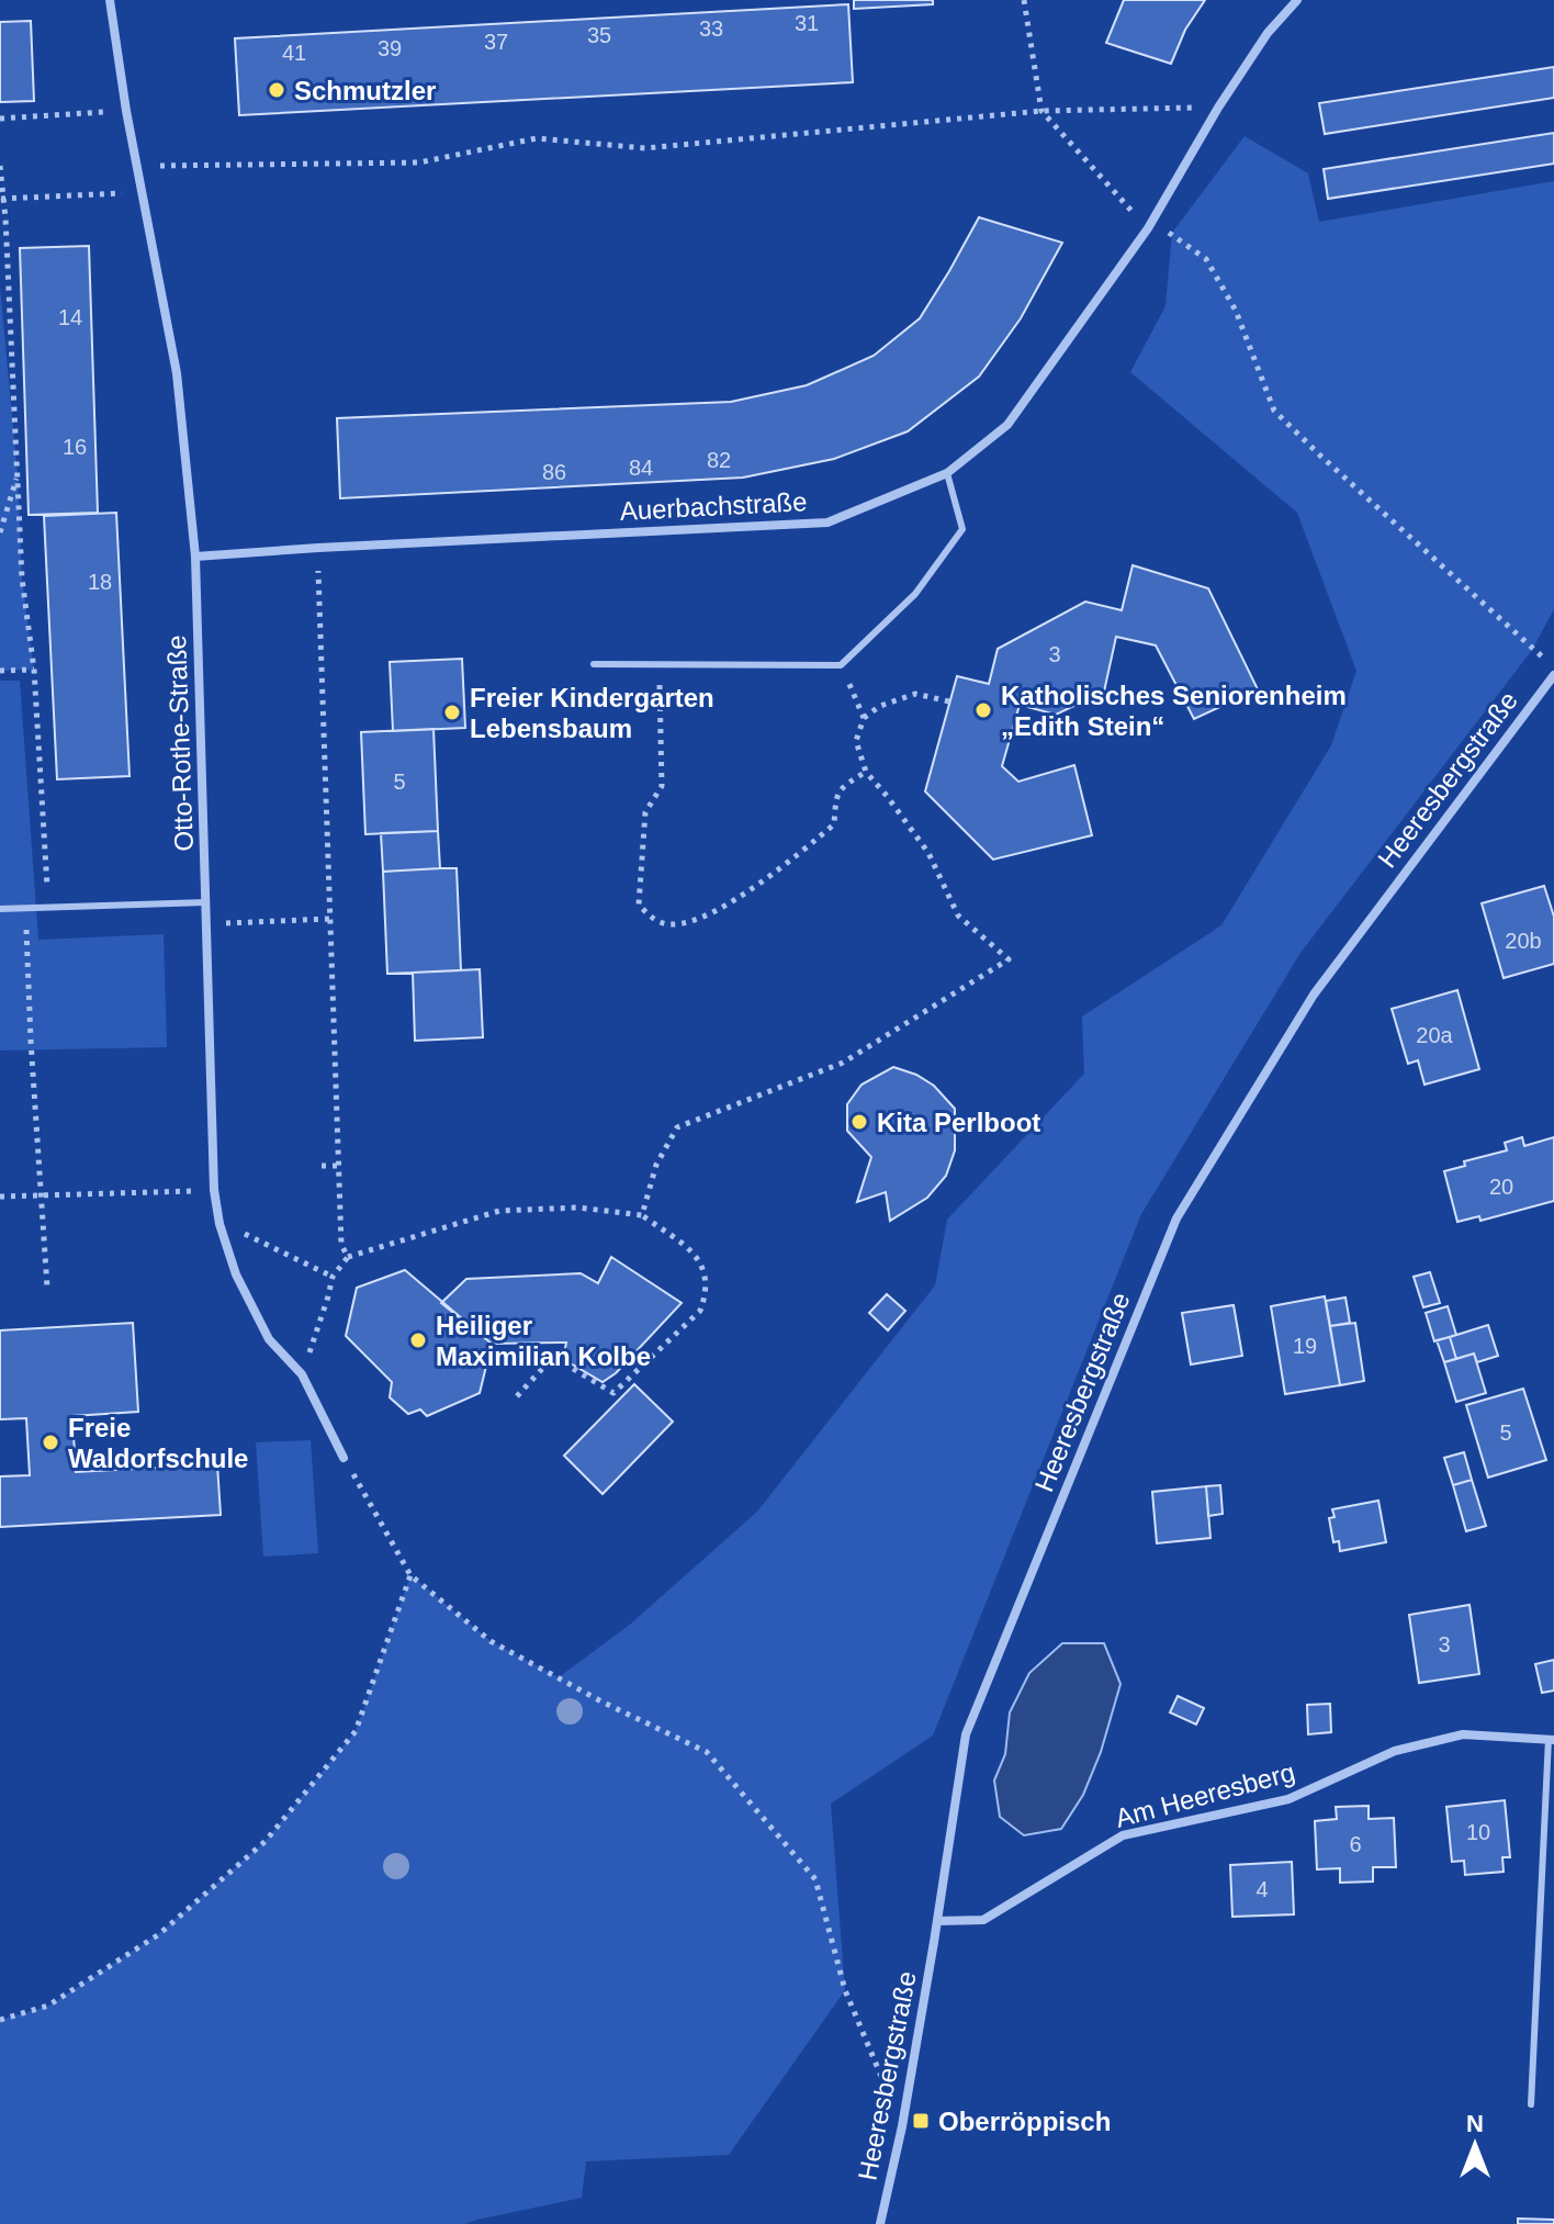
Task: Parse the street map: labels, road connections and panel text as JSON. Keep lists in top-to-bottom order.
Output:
{
  "streets": {
    "street": [
      "Auerbachstraße",
      "Otto-Rothe-Straße",
      "Heeresbergstraße",
      "Am Heeresberg"
    ]
  },
  "crossings": [
    ["Auerbachstraße", "Otto-Rothe-Straße"],
    ["Heeresbergstraße", "Am Heeresberg"]
  ],
  "places": {
    "other": [
      "Schmutzler",
      "Katholisches Seniorenheim „Edith Stein“",
      "Freier Kindergarten Lebensbaum",
      "Kita Perlboot",
      "Heiliger Maximilian Kolbe",
      "Freie Waldorfschule"
    ],
    "transit": ["Oberröppisch"]
  },
  "house_numbers": [
    "31",
    "33",
    "35",
    "37",
    "39",
    "41",
    "14",
    "16",
    "82",
    "84",
    "86",
    "18",
    "3",
    "5",
    "20b",
    "20a",
    "20",
    "19",
    "5",
    "3",
    "10",
    "6",
    "4"
  ],
  "north": "top"
}
